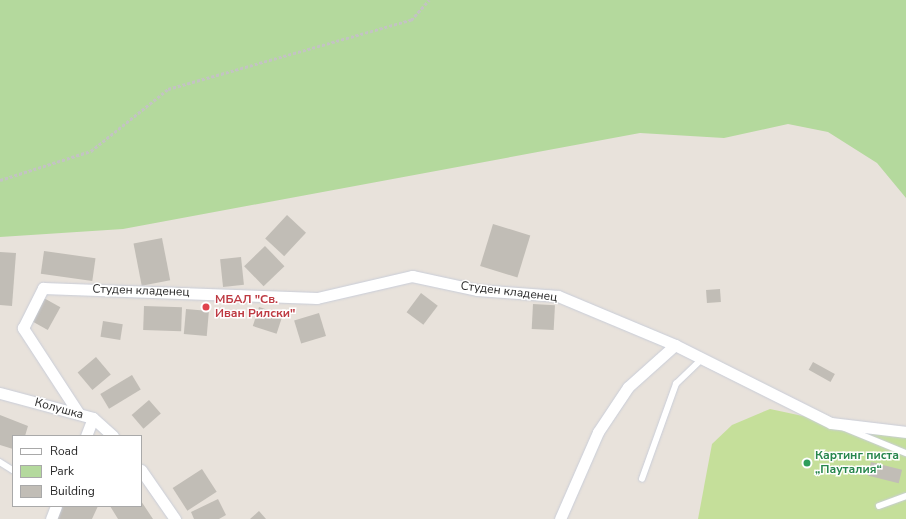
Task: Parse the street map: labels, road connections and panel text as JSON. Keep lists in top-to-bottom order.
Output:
{
  "streets": {
    "street": ["Студен кладенец", "Колушка"]
  },
  "crossings": [
    ["Студен кладенец", "Колушка"]
  ],
  "places": ["МБАЛ \"Св. Иван Рилски\"", "Картинг писта „Пауталия“"],
  "legend": ["Road", "Park", "Building"]
}
